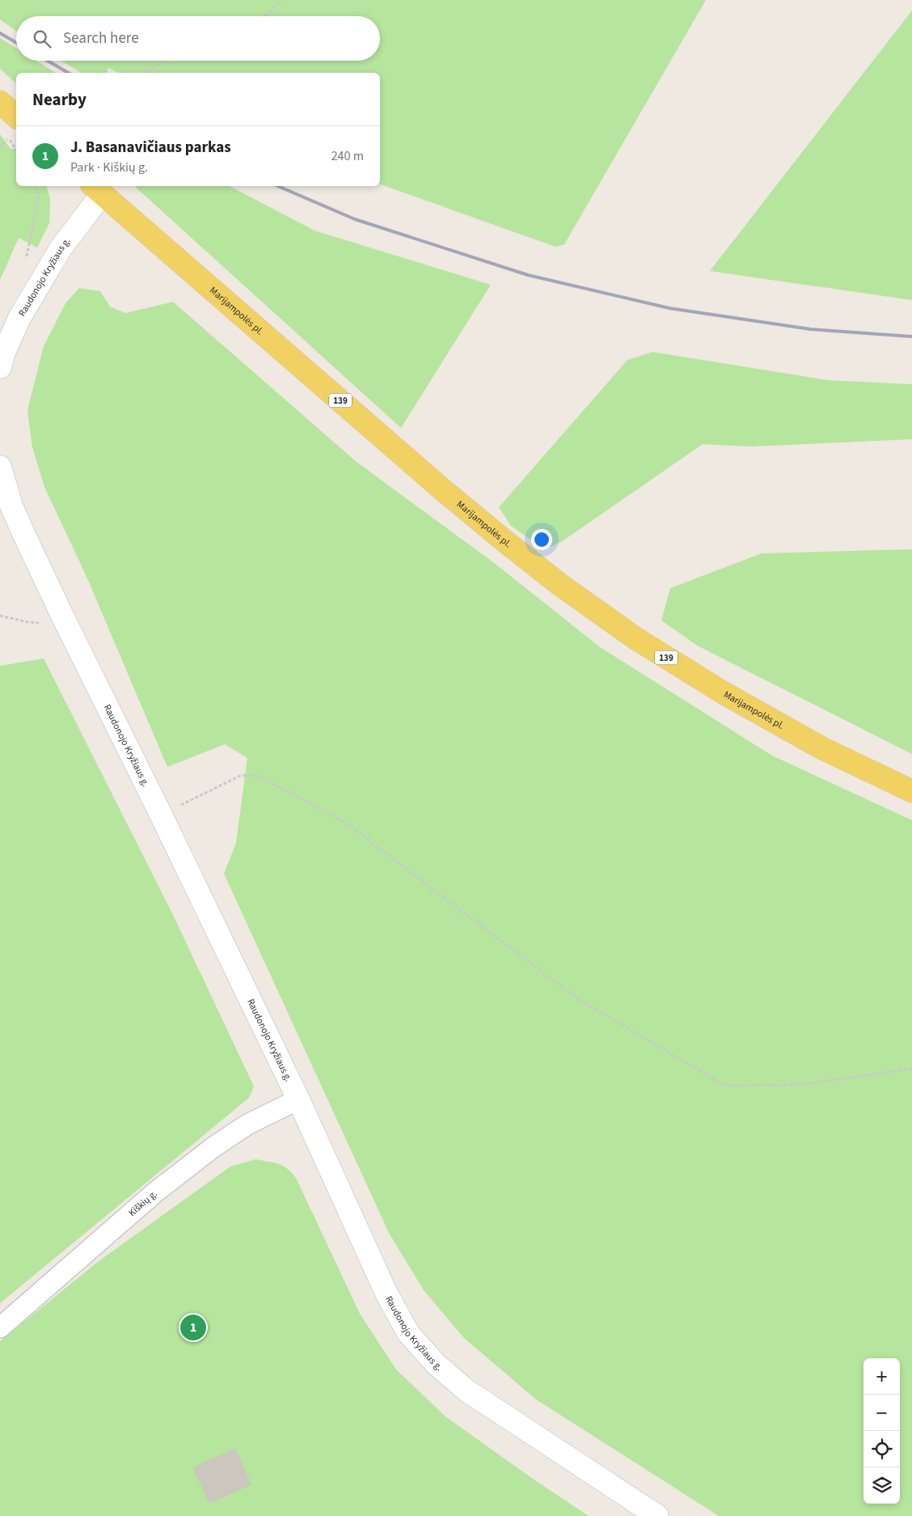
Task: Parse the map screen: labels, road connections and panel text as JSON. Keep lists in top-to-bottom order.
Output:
{
  "streets": {
    "main road": ["Raudonojo Kryžiaus g.", "Marijampolės pl.", "139"],
    "street": ["Kiškių g."]
  },
  "crossings": [
    ["Raudonojo Kryžiaus g.", "Marijampolės pl."],
    ["Raudonojo Kryžiaus g.", "Kiškių g."]
  ],
  "page": {
    "search": "Search here",
    "heading": "Nearby",
    "list": [
      {
        "mark": "1",
        "name": "J. Basanavičiaus parkas",
        "note": "Park · Kiškių g.",
        "value": "240 m"
      }
    ],
    "pins": "1",
    "map_buttons": ["+", "−"]
  }
}
